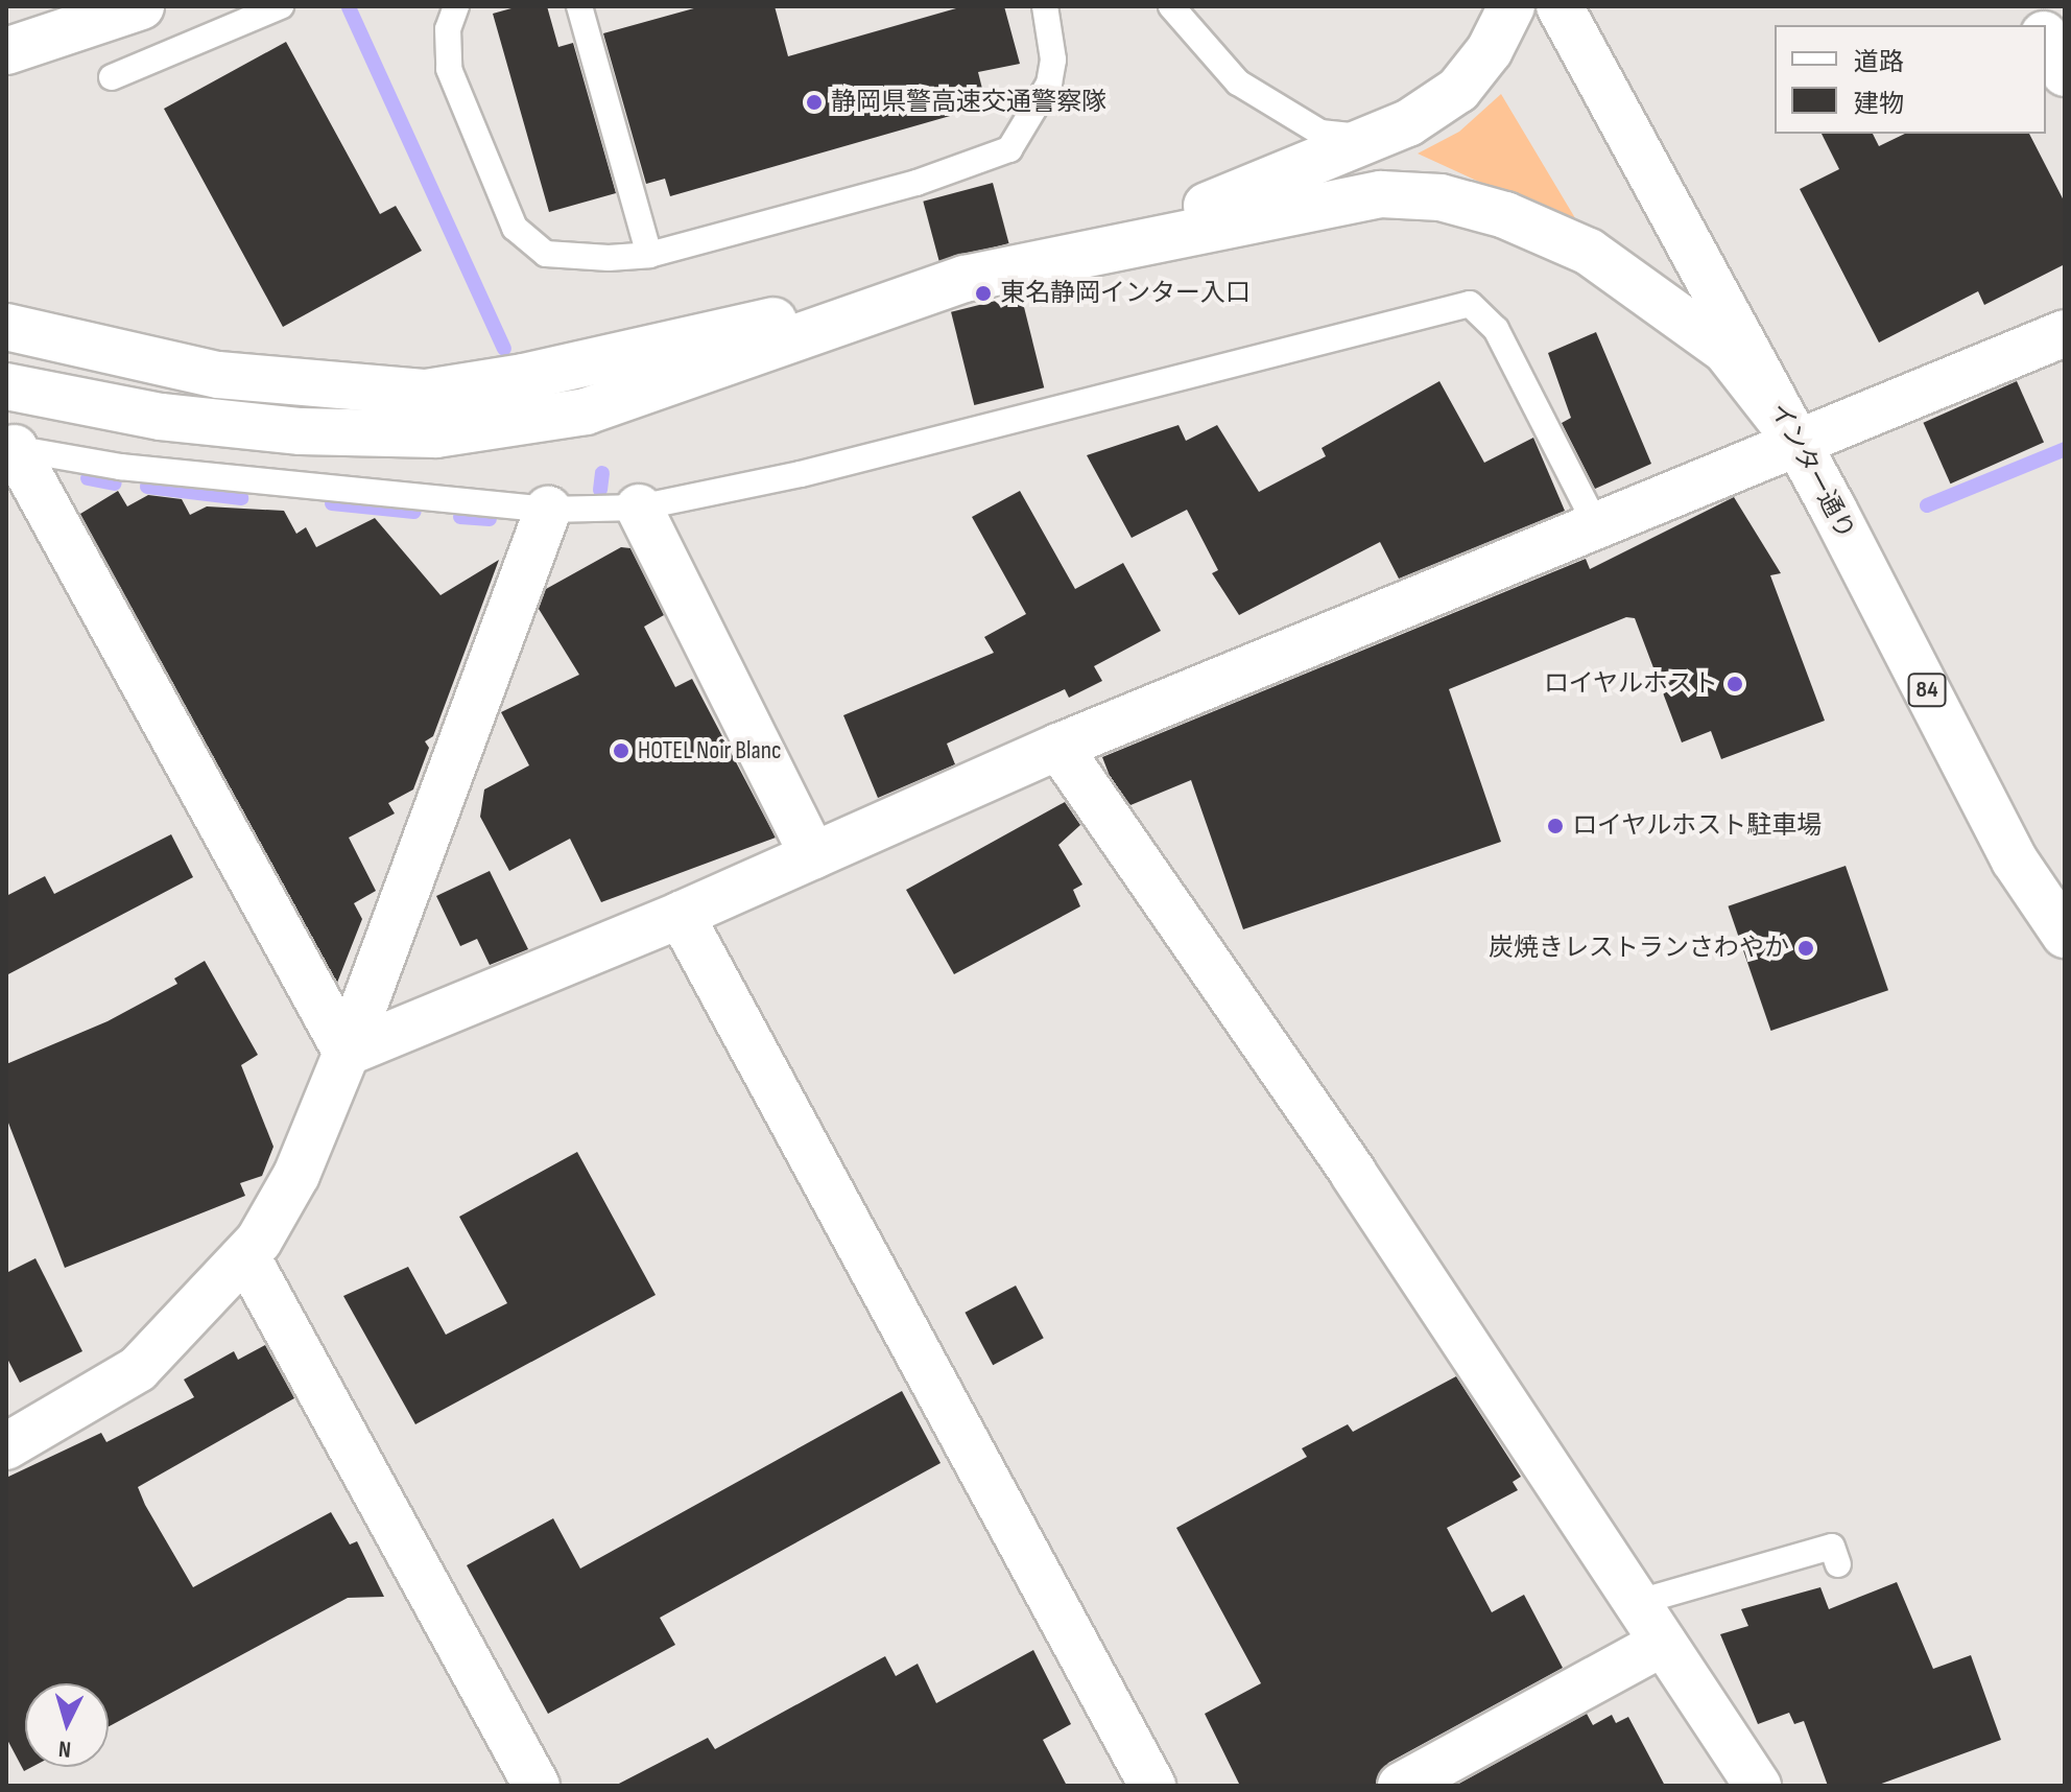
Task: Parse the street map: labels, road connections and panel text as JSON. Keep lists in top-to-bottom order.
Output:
{
  "streets": {
    "main road": ["インター通り", "84"]
  },
  "places": [
    "静岡県警高速交通警察隊",
    "東名静岡インター入口",
    "ロイヤルホスト",
    "HOTEL Noir Blanc",
    "ロイヤルホスト駐車場",
    "炭焼きレストランさわやか"
  ],
  "legend": ["道路", "建物"],
  "north": "bottom"
}
